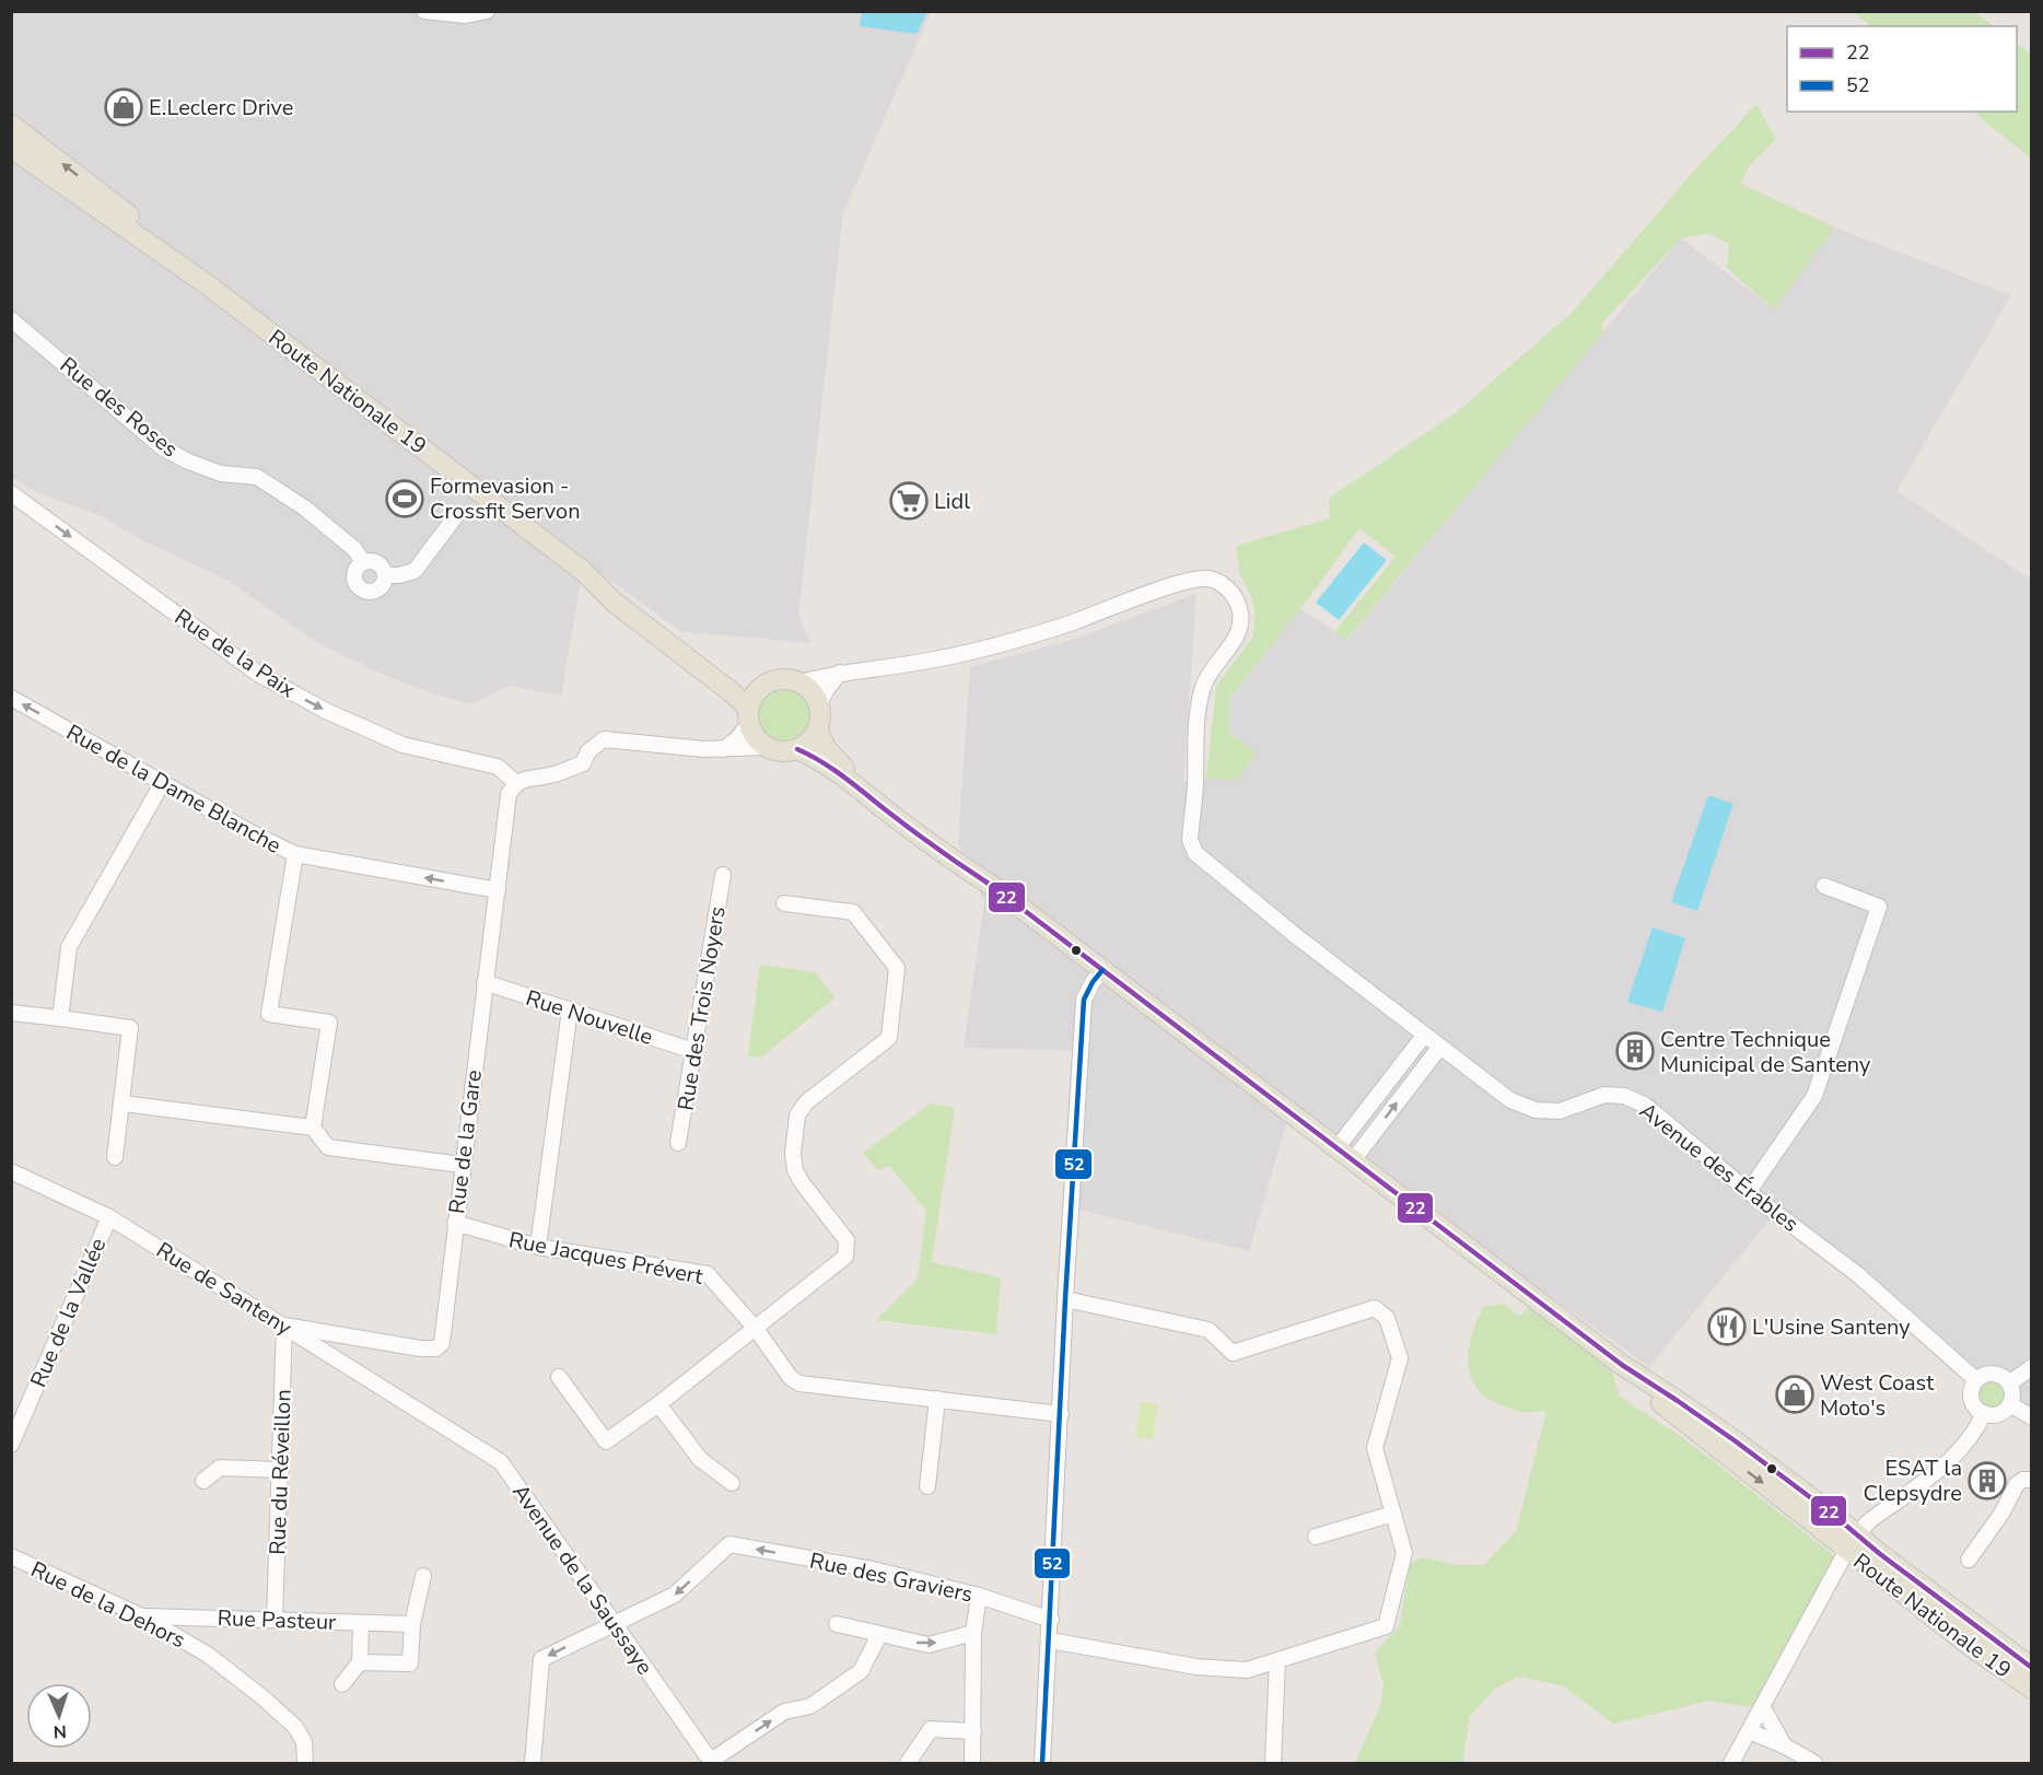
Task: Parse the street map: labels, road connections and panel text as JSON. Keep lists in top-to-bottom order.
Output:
{
  "streets": {
    "main road": ["Route Nationale 19"],
    "street": [
      "Rue des Roses",
      "Rue de la Paix",
      "Rue de la Dame Blanche",
      "Rue des Trois Noyers",
      "Rue Nouvelle",
      "Rue de la Gare",
      "Avenue des Érables",
      "Rue Jacques Prévert",
      "Rue de Santeny",
      "Rue de la Vallée",
      "Rue du Réveillon",
      "Rue des Graviers",
      "Avenue de la Saussaye",
      "Rue de la Dehors",
      "Rue Pasteur"
    ]
  },
  "crossings": [
    ["Route Nationale 19", "Avenue des Érables"],
    ["Rue de la Paix", "Rue de la Gare"],
    ["Rue de la Dame Blanche", "Rue de la Gare"],
    ["Rue des Trois Noyers", "Rue Nouvelle"],
    ["Rue Nouvelle", "Rue de la Gare"],
    ["Rue de la Gare", "Rue Jacques Prévert"],
    ["Rue de la Gare", "Rue de Santeny"],
    ["Rue de la Gare", "Rue du Réveillon"],
    ["Rue de Santeny", "Rue de la Vallée"],
    ["Rue de Santeny", "Rue du Réveillon"],
    ["Rue de Santeny", "Avenue de la Saussaye"],
    ["Rue du Réveillon", "Rue Pasteur"],
    ["Rue des Graviers", "Avenue de la Saussaye"],
    ["Rue de la Dehors", "Rue Pasteur"]
  ],
  "one_way": ["Rue de la Paix", "Rue de la Dame Blanche"],
  "places": {
    "shop": ["E.Leclerc Drive", "West Coast Moto's"],
    "sports": ["Formevasion - Crossfit Servon"],
    "supermarket": ["Lidl"],
    "building": ["Centre Technique Municipal de Santeny", "ESAT la Clepsydre"],
    "restaurant": ["L'Usine Santeny"]
  },
  "lines": ["transit line 22", "transit line 52"],
  "legend": ["22", "52"],
  "north": "bottom"
}
